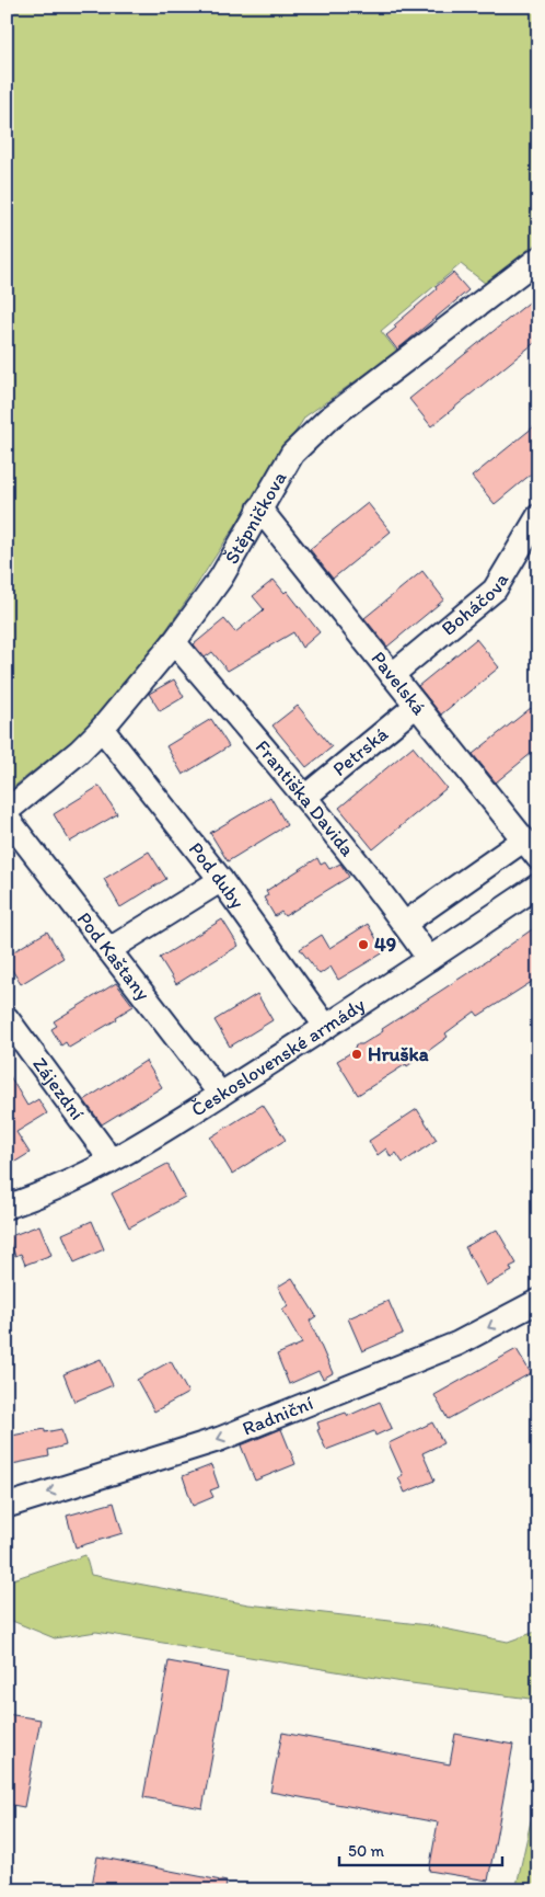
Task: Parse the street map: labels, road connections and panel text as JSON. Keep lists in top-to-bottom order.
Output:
{
  "streets": {
    "street": [
      "Štěpničkova",
      "Boháčova",
      "Pavelská",
      "Petrská",
      "Františka Davida",
      "Pod duby",
      "Pod Kaštany",
      "Československé armády",
      "Zájezdní",
      "Radniční"
    ]
  },
  "crossings": [
    ["Štěpničkova", "Pavelská"],
    ["Štěpničkova", "Františka Davida"],
    ["Štěpničkova", "Pod duby"],
    ["Boháčova", "Pavelská"],
    ["Pavelská", "Petrská"],
    ["Petrská", "Františka Davida"],
    ["Františka Davida", "Československé armády"],
    ["Pod duby", "Československé armády"],
    ["Pod Kaštany", "Československé armády"],
    ["Československé armády", "Zájezdní"]
  ],
  "one_way": ["Radniční"],
  "places": ["49", "Hruška"],
  "scale_bar": "50 m"
}
